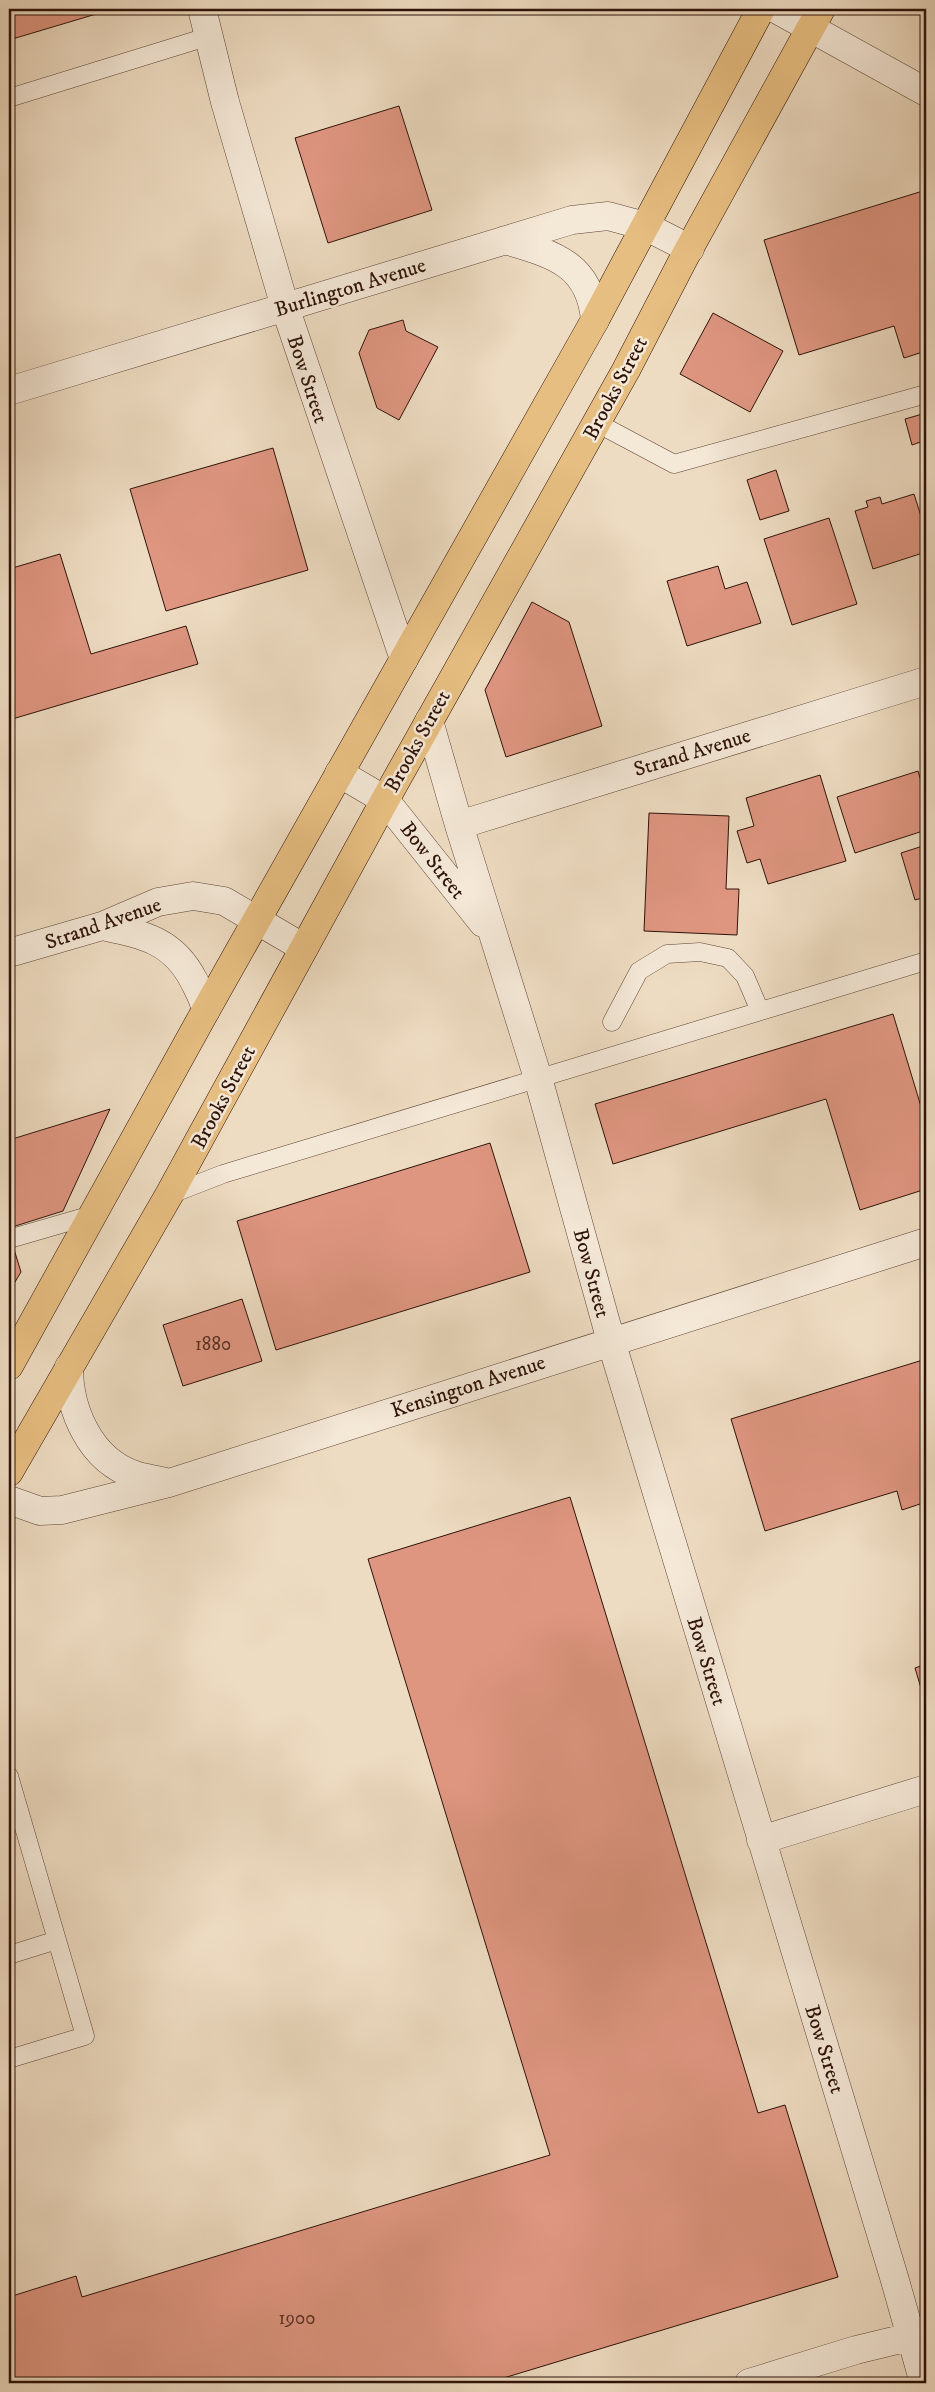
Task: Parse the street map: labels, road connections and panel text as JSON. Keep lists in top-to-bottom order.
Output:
{
  "streets": {
    "highway": ["Brooks Street"],
    "street": [
      "Burlington Avenue",
      "Bow Street",
      "Strand Avenue",
      "Kensington Avenue"
    ]
  },
  "crossings": [
    ["Burlington Avenue", "Bow Street"],
    ["Burlington Avenue", "Brooks Street"],
    ["Bow Street", "Brooks Street"],
    ["Bow Street", "Strand Avenue"],
    ["Bow Street", "Kensington Avenue"],
    ["Brooks Street", "Strand Avenue"]
  ],
  "house_numbers": ["1880", "1900"]
}
